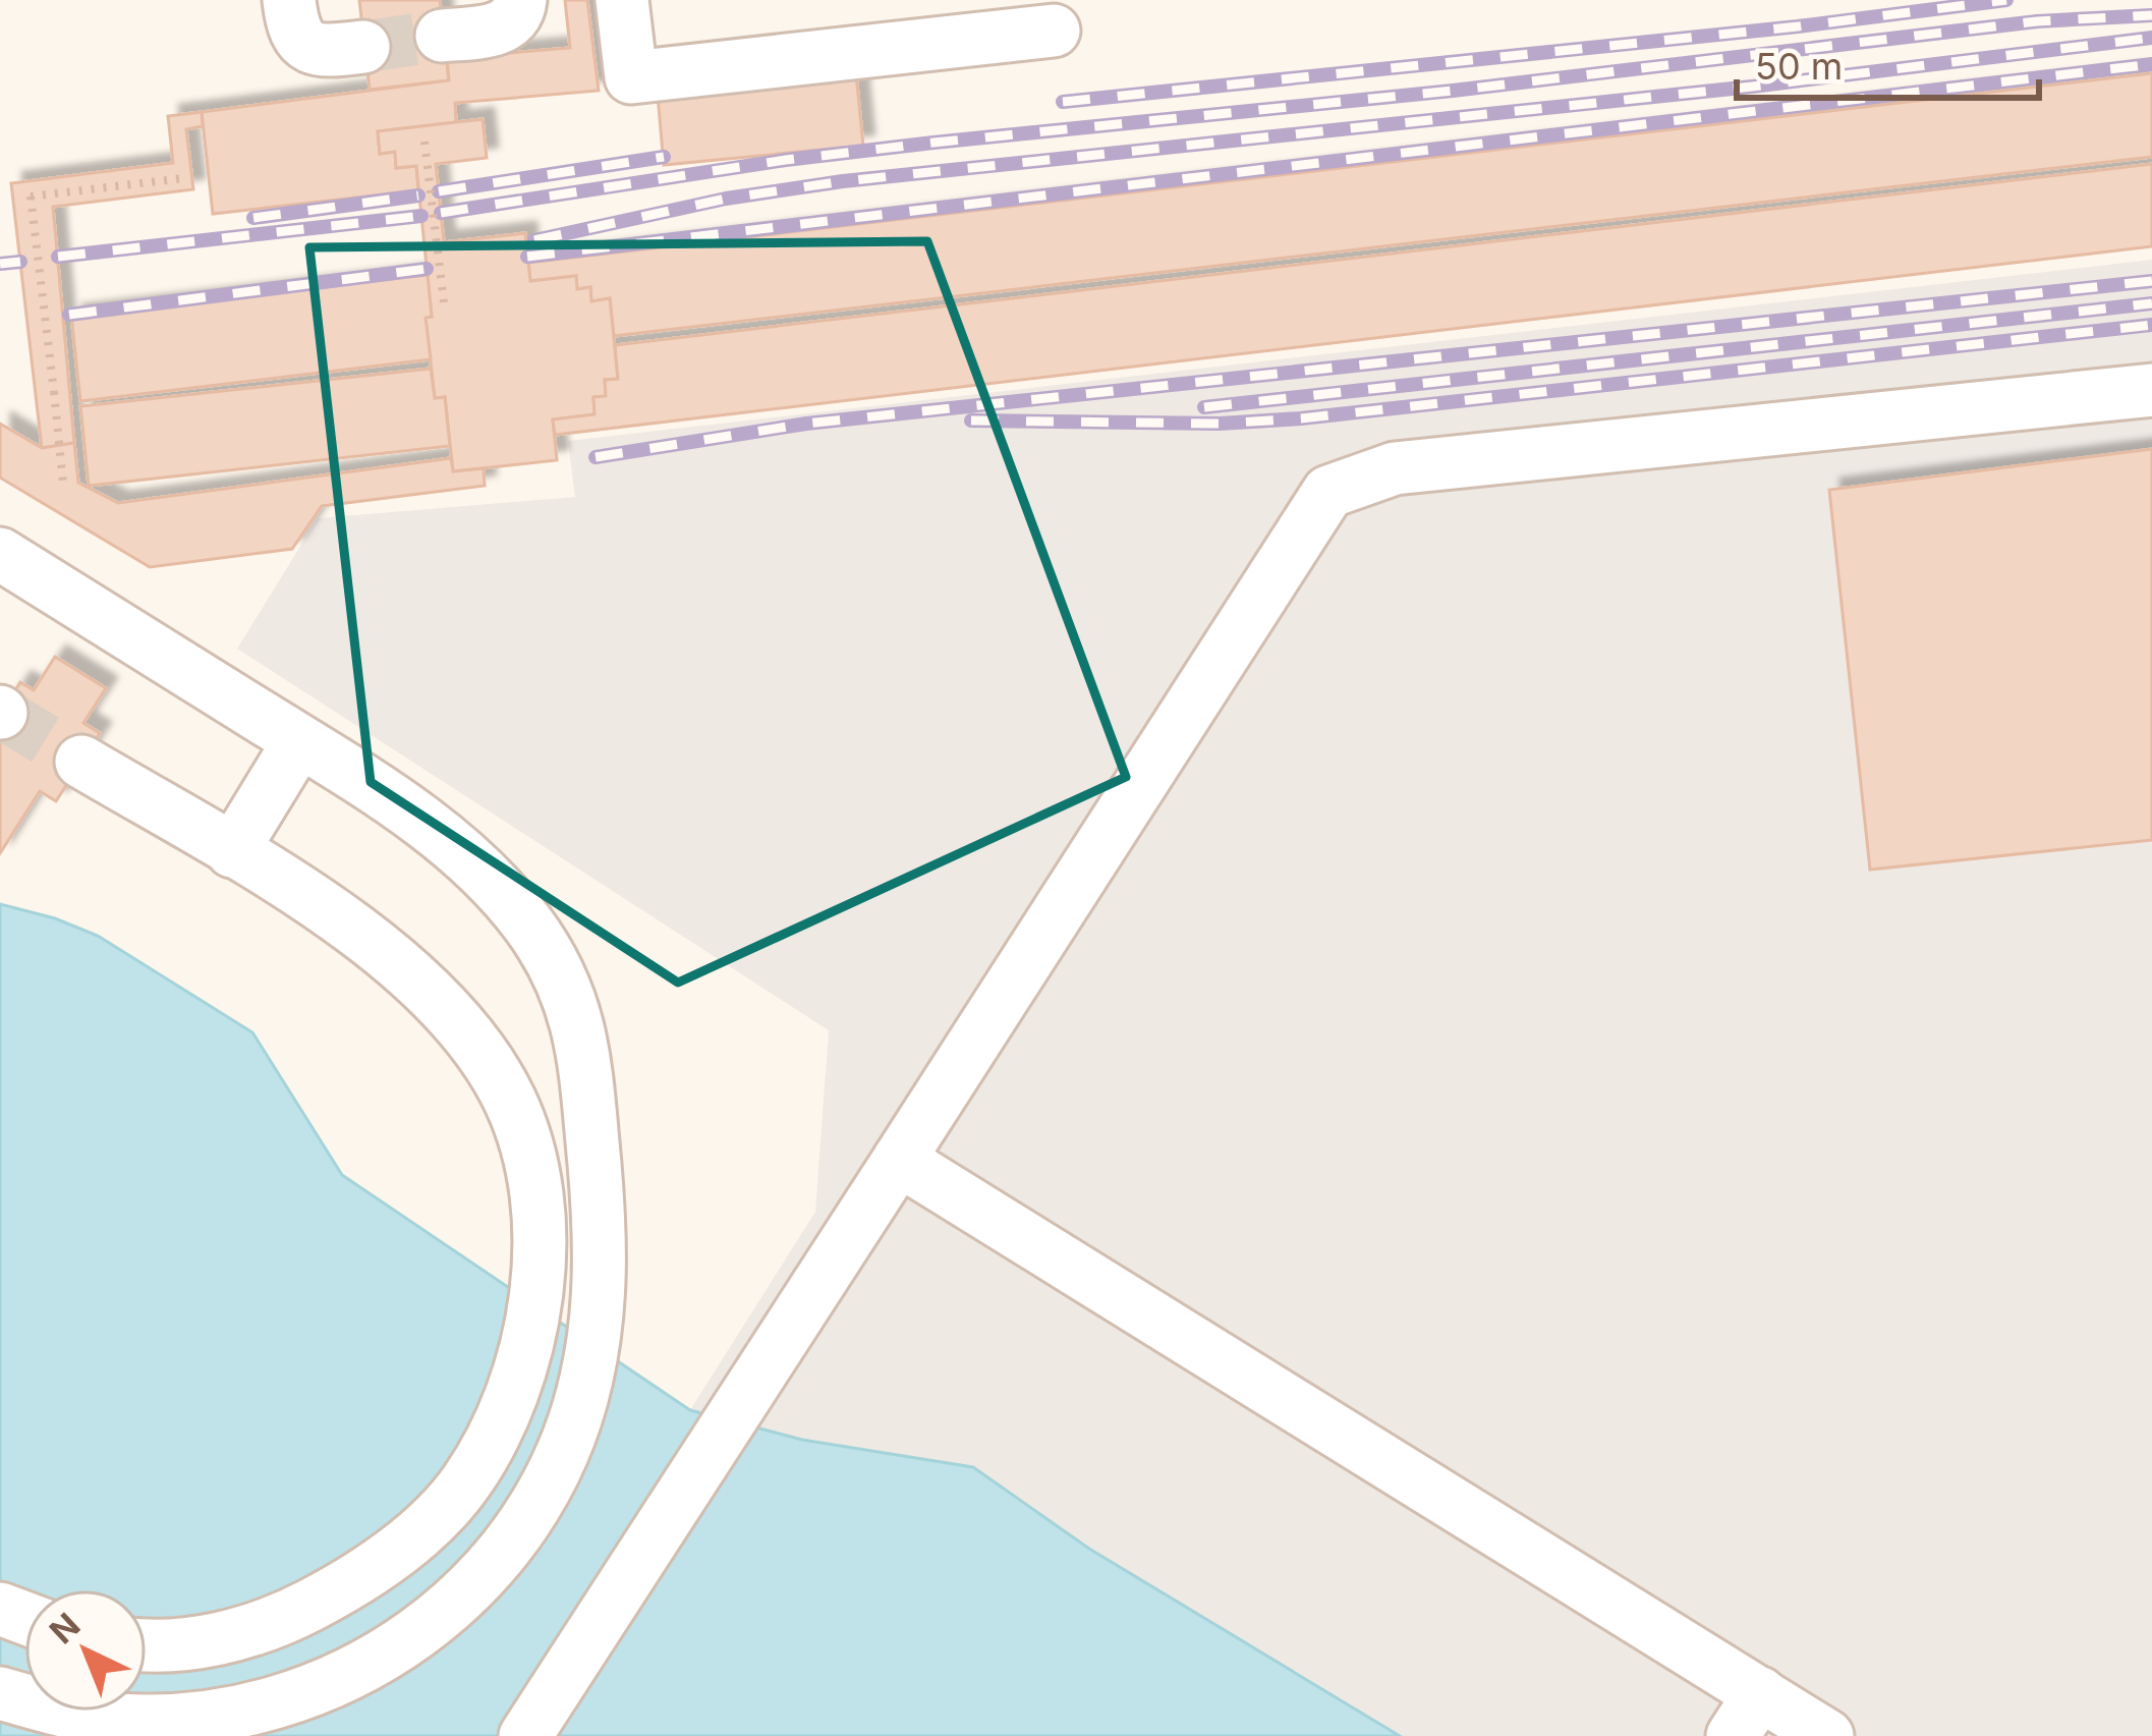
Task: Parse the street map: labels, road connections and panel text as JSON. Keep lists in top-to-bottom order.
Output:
{
  "scale_bar": "50 m",
  "north": "top left"
}
